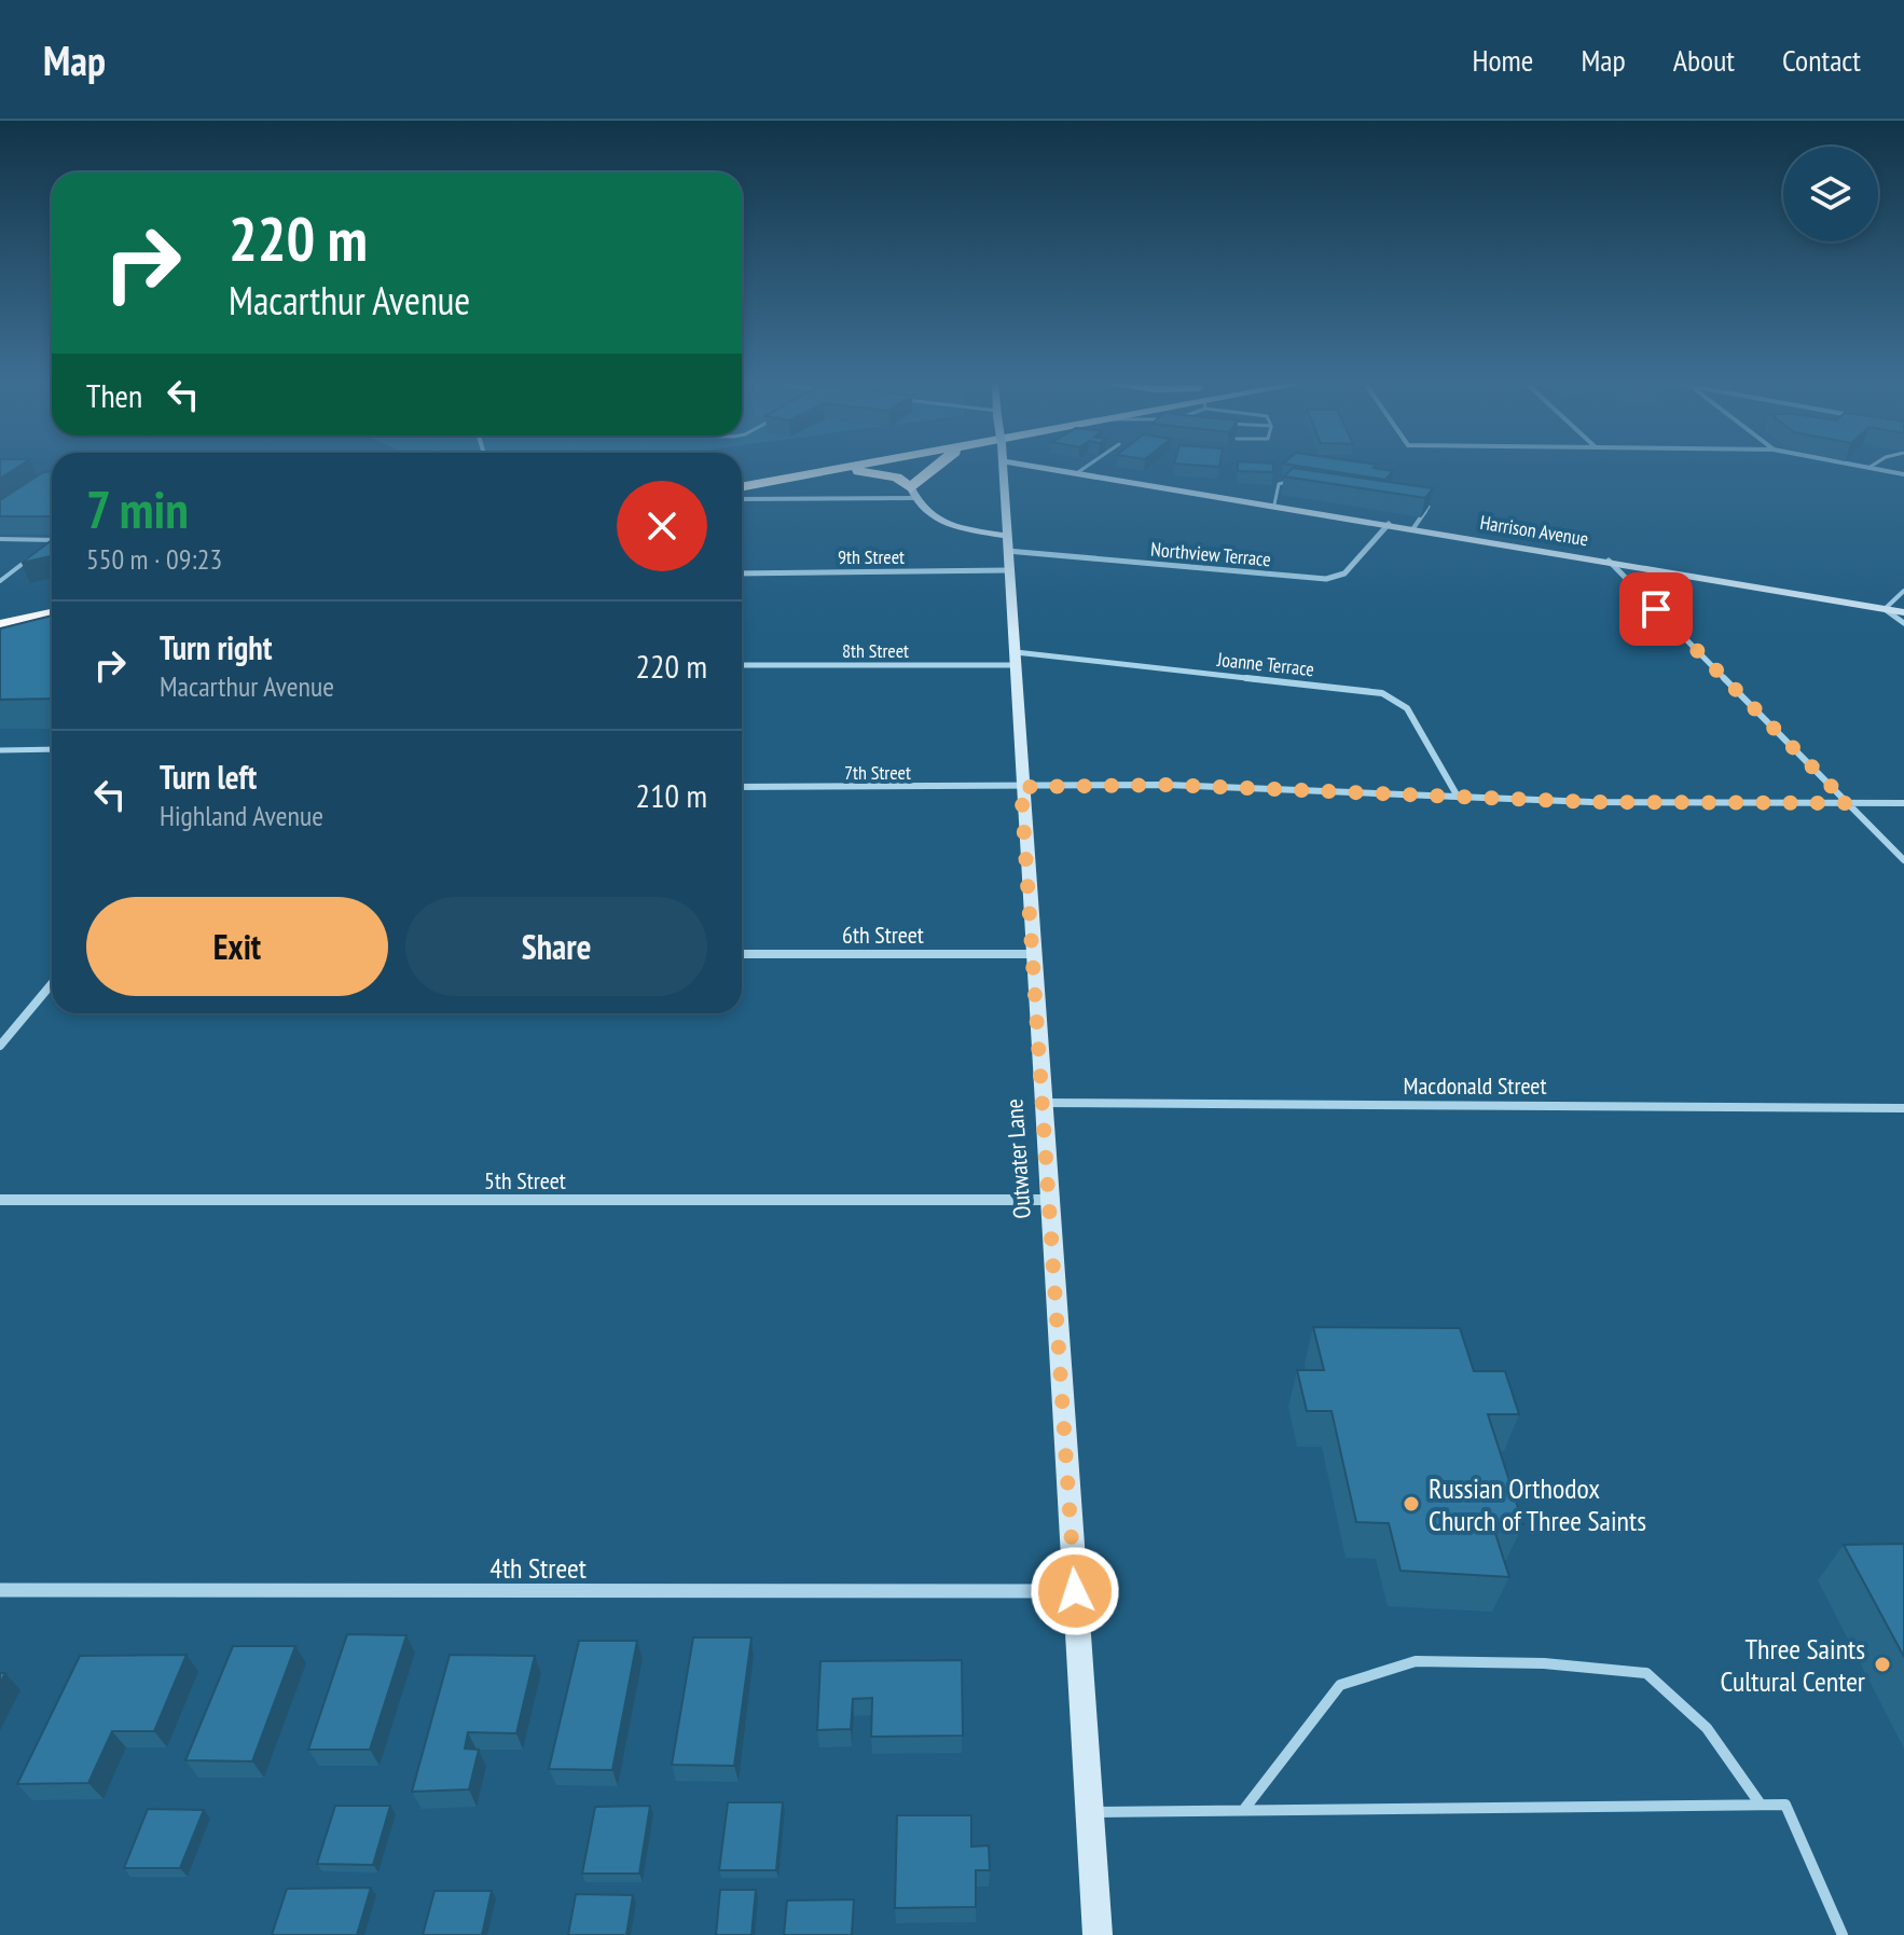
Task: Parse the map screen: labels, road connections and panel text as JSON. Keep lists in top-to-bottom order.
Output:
{
  "streets": {
    "street": [
      "Harrison Avenue",
      "Northview Terrace",
      "9th Street",
      "8th Street",
      "Joanne Terrace",
      "7th Street",
      "6th Street",
      "Macdonald Street",
      "Outwater Lane",
      "5th Street",
      "4th Street"
    ]
  },
  "crossings": [
    ["Harrison Avenue", "Northview Terrace"],
    ["Northview Terrace", "Outwater Lane"],
    ["9th Street", "Outwater Lane"],
    ["8th Street", "Joanne Terrace"],
    ["8th Street", "Outwater Lane"],
    ["Joanne Terrace", "7th Street"],
    ["Joanne Terrace", "Outwater Lane"],
    ["7th Street", "Outwater Lane"],
    ["6th Street", "Outwater Lane"],
    ["Macdonald Street", "Outwater Lane"],
    ["Outwater Lane", "5th Street"],
    ["Outwater Lane", "4th Street"]
  ],
  "places": ["Russian Orthodox Church of Three Saints", "Three Saints Cultural Center"],
  "page": {
    "header": "Map",
    "nav": [
      "Home",
      "Map",
      "About",
      "Contact"
    ],
    "turn": ["220 m", "Macarthur Avenue"],
    "then": "Then",
    "heading": ["7 min", "550 m · 09:23"],
    "list": [
      {
        "name": "Turn right",
        "note": "Macarthur Avenue",
        "value": "220 m"
      },
      {
        "name": "Turn left",
        "note": "Highland Avenue",
        "value": "210 m"
      }
    ],
    "buttons": ["Exit", "Share"]
  }
}
